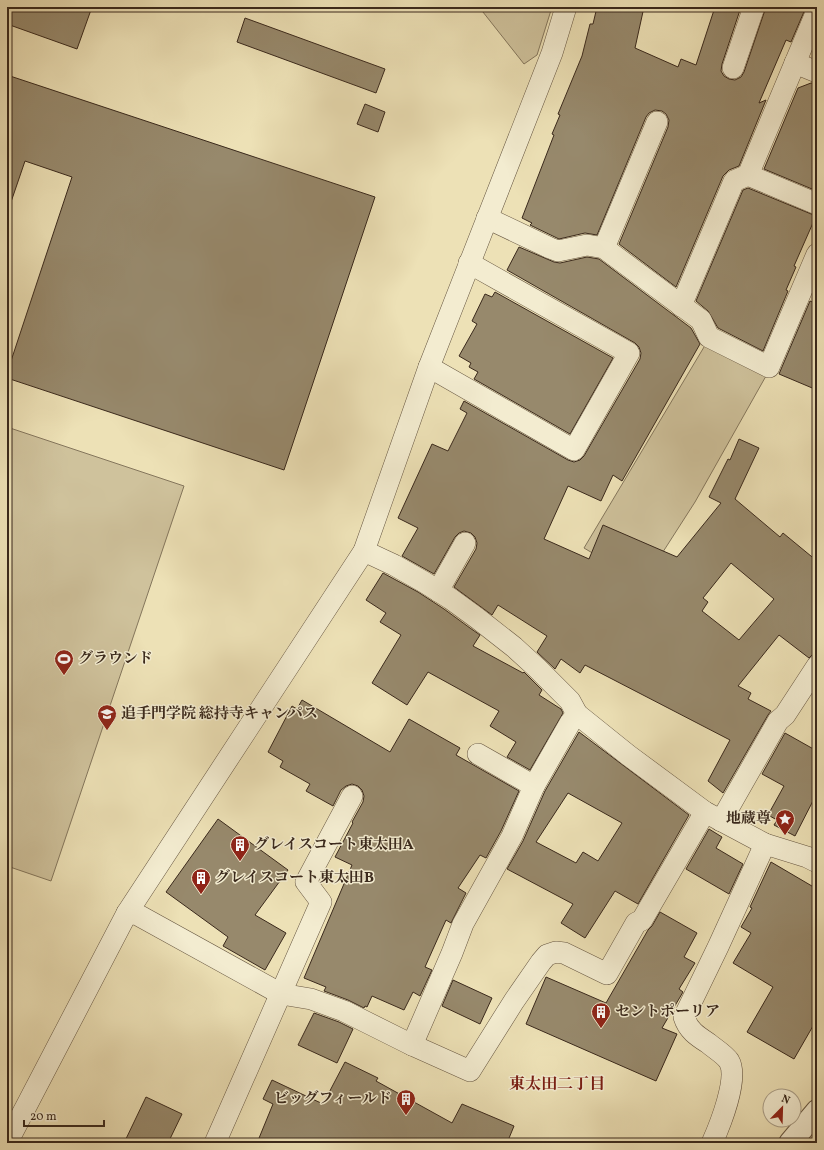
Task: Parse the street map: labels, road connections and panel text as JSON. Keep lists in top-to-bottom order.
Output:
{
  "districts": ["東太田二丁目"],
  "places": {
    "sports": ["グラウンド"],
    "school or university": ["追手門学院 総持寺キャンパス"],
    "place": ["地蔵尊"],
    "building": [
      "グレイスコート東太田A",
      "グレイスコート東太田B",
      "セントポーリア",
      "ビッグフィールド"
    ]
  },
  "scale_bar": "20 m",
  "north": "top right"
}
